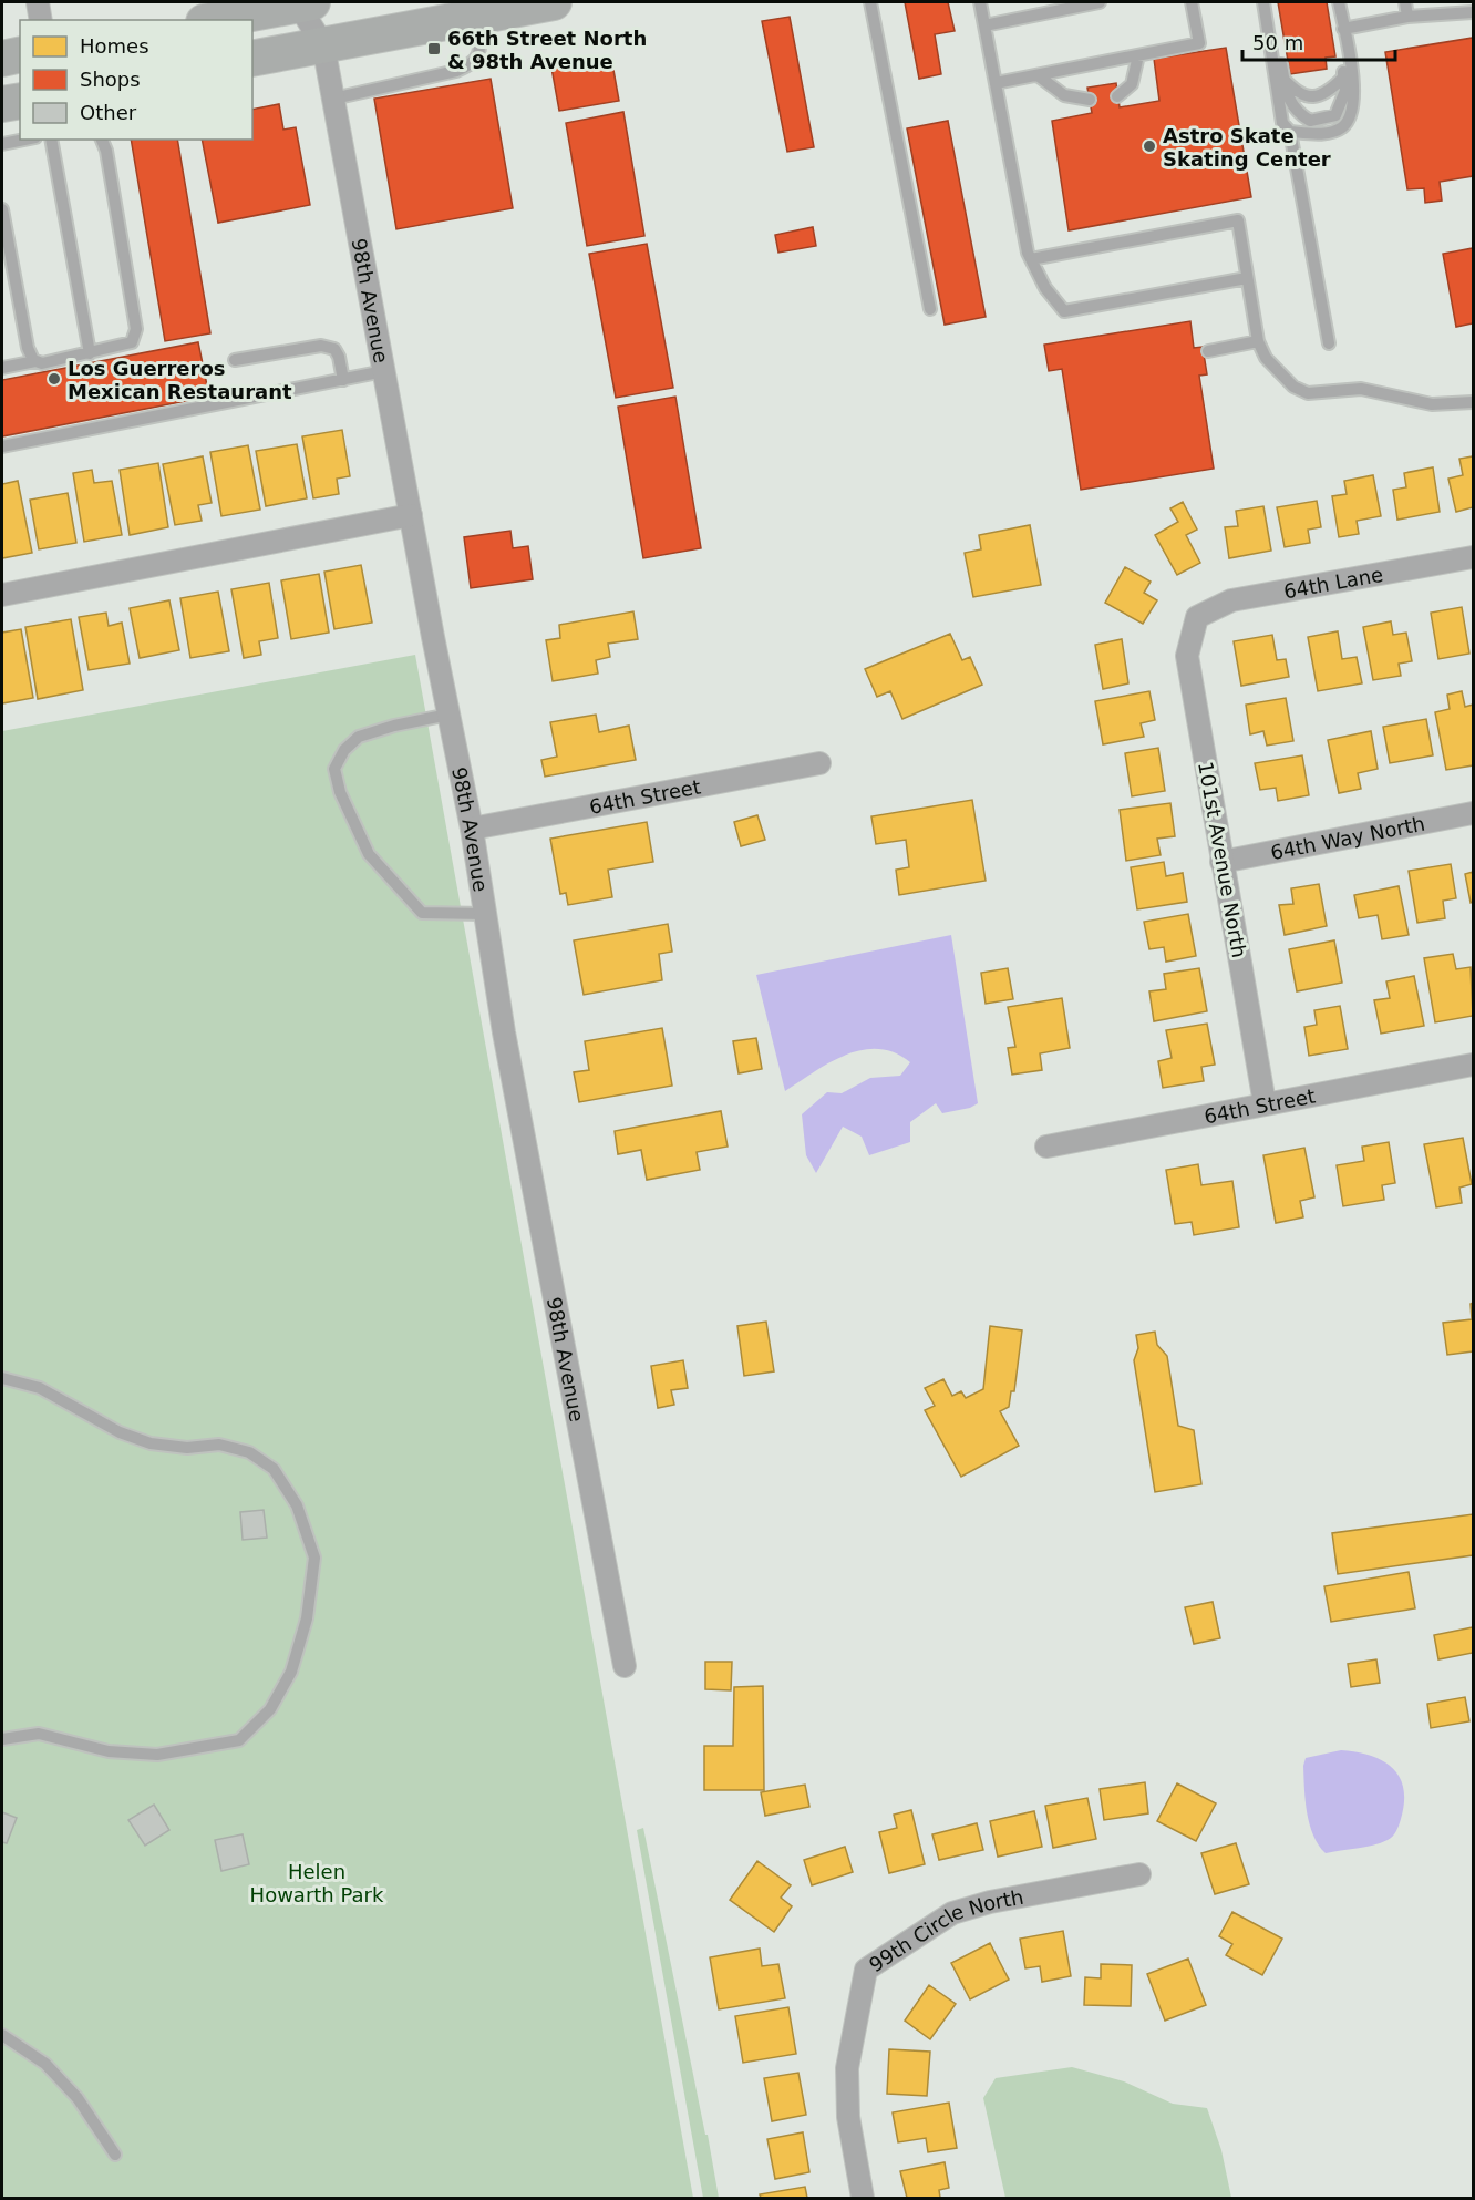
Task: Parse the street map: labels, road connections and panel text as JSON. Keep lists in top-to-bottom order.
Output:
{
  "streets": {
    "street": [
      "98th Avenue",
      "64th Lane",
      "64th Street",
      "64th Way North",
      "101st Avenue North",
      "99th Circle North"
    ]
  },
  "crossings": [
    ["98th Avenue", "64th Street"],
    ["64th Lane", "101st Avenue North"],
    ["64th Street", "101st Avenue North"],
    ["64th Way North", "101st Avenue North"]
  ],
  "parks": ["Helen Howarth Park"],
  "places": {
    "transit": ["66th Street North & 98th Avenue"],
    "other": ["Astro Skate Skating Center", "Los Guerreros Mexican Restaurant"]
  },
  "legend": ["Homes", "Shops", "Other"],
  "scale_bar": "50 m"
}
